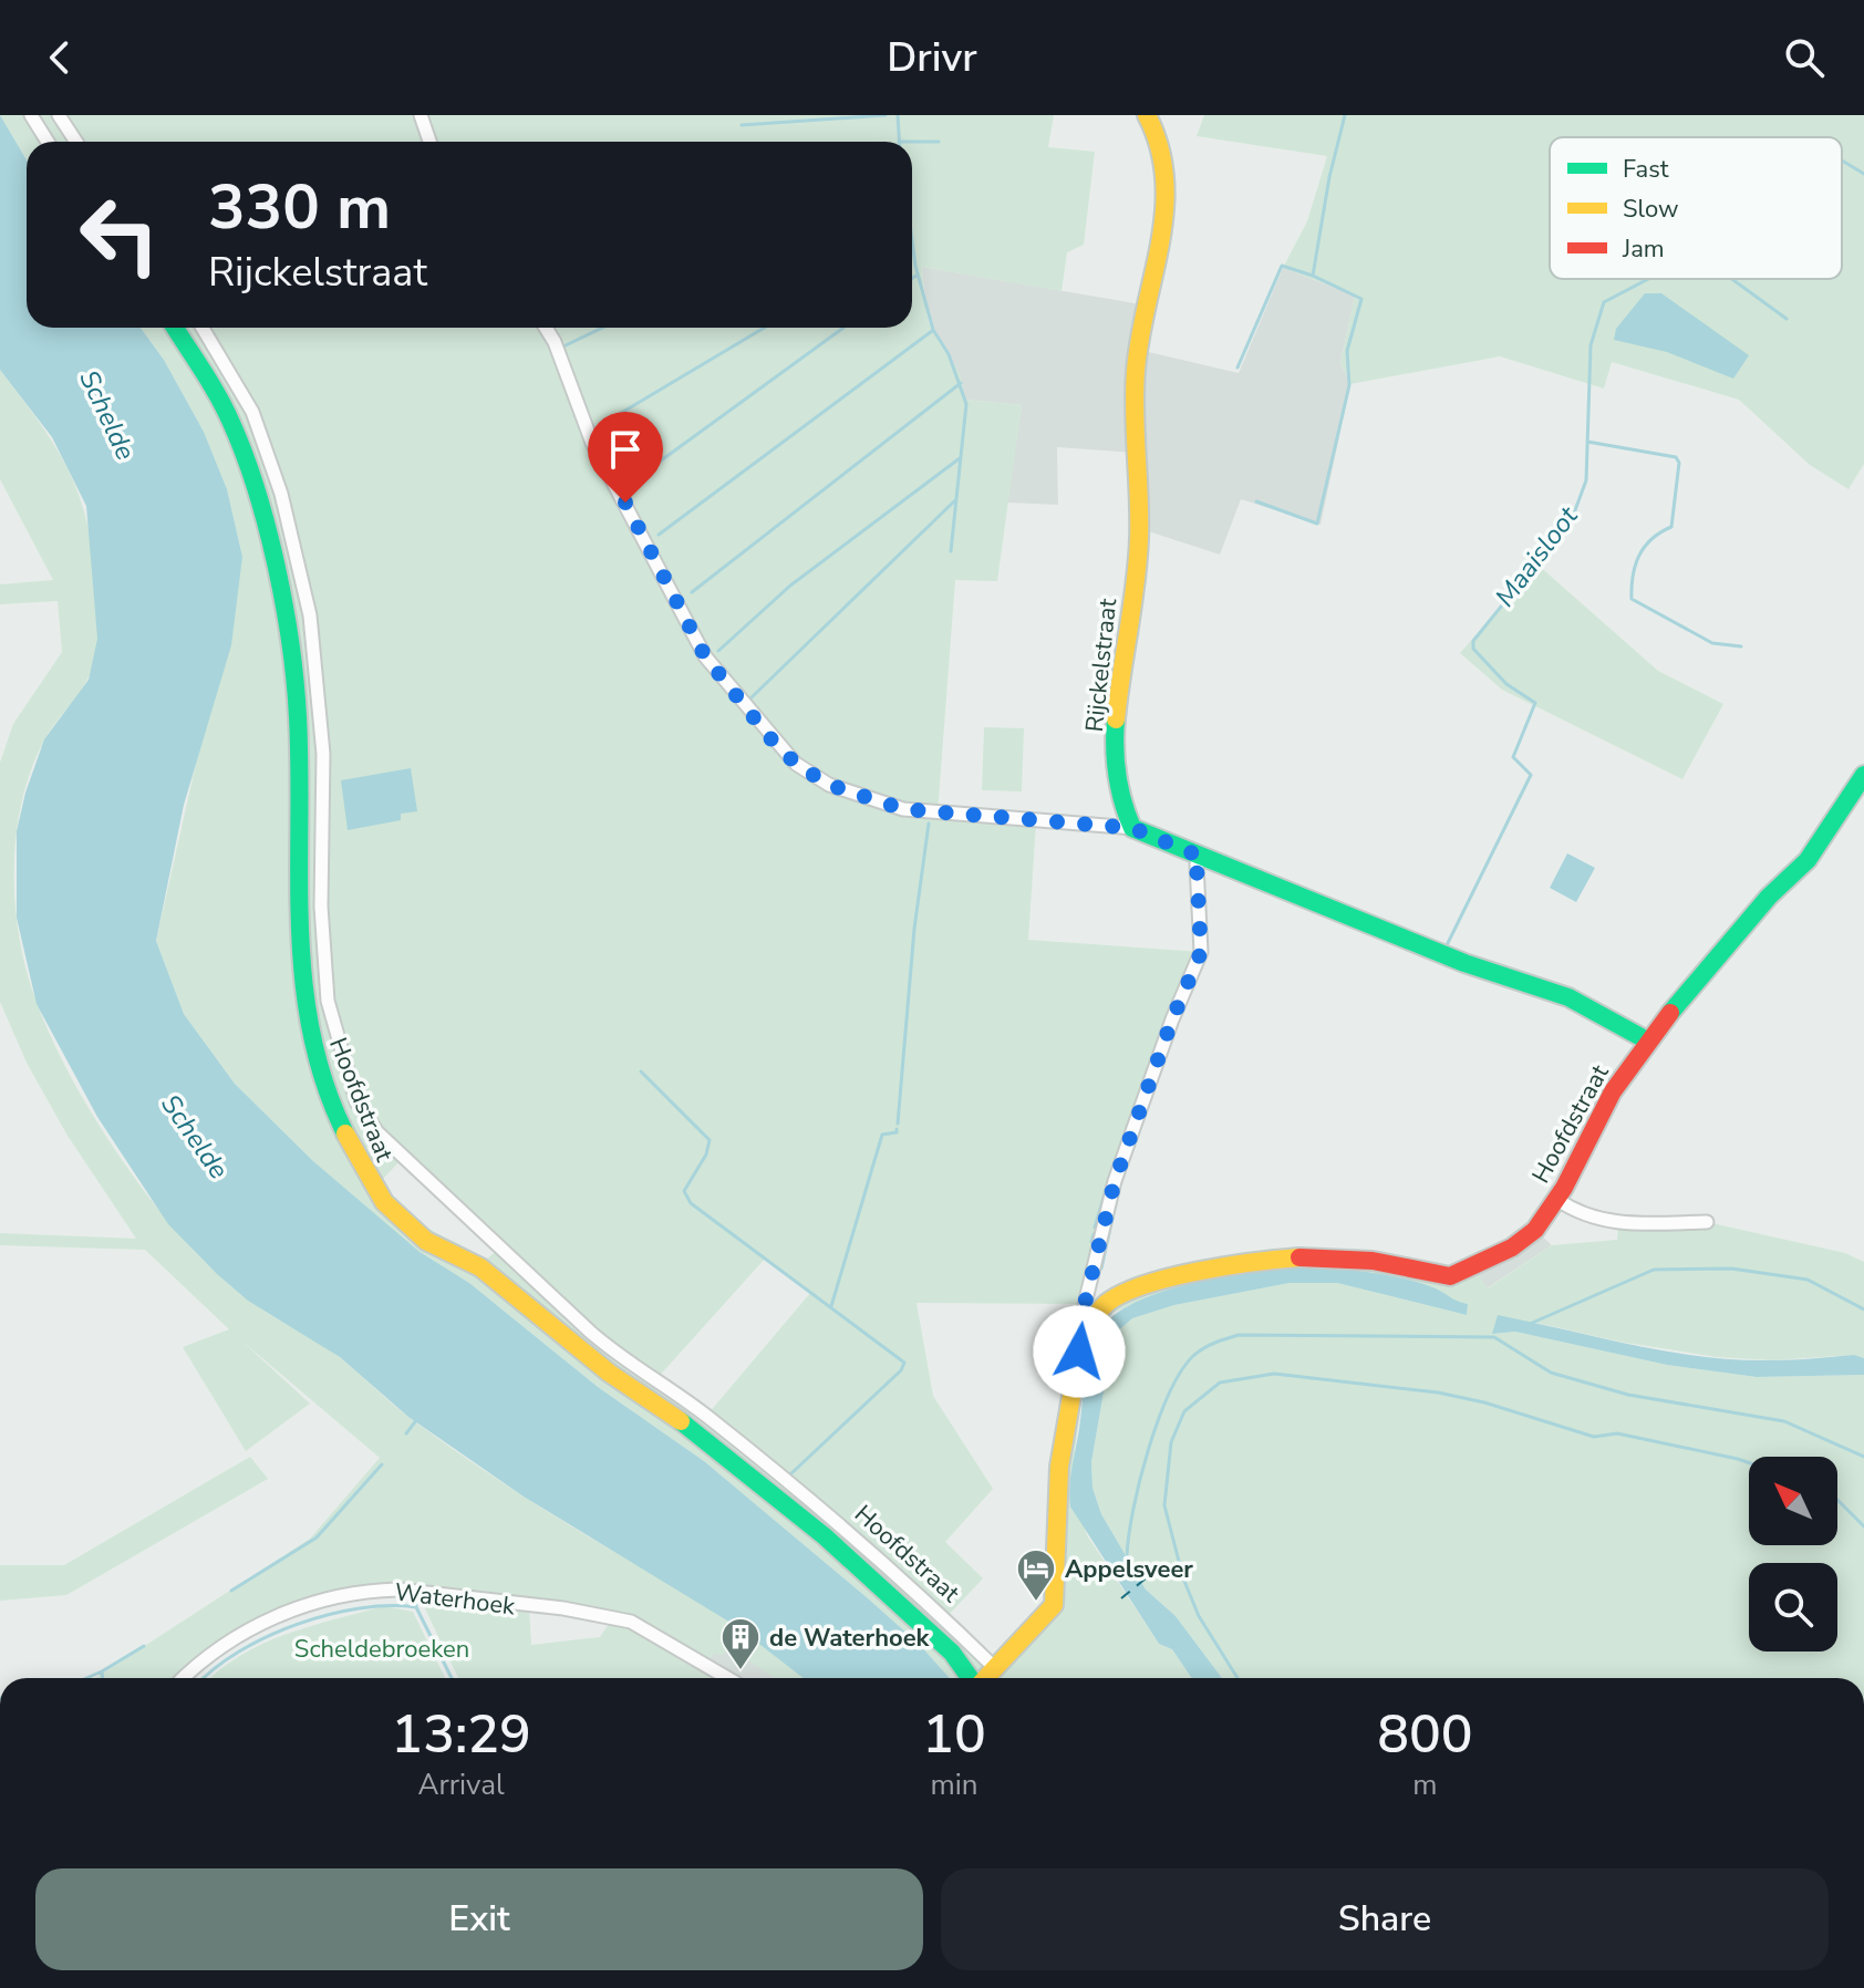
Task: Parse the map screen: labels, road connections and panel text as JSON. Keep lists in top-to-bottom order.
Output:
{
  "streets": {
    "street": ["Rijckelstraat", "Hoofdstraat", "Waterhoek"]
  },
  "water": ["Schelde", "Maaisloot"],
  "parks": ["Scheldebroeken"],
  "places": {
    "hotel": ["Appelsveer"],
    "building": ["de Waterhoek"]
  },
  "legend": ["Fast", "Slow", "Jam"],
  "north": "top left",
  "page": {
    "header": "Drivr",
    "turn": ["330 m", "Rijckelstraat"],
    "eta": [
      "13:29",
      "Arrival",
      "10",
      "min",
      "800",
      "m"
    ],
    "buttons": ["Exit", "Share"]
  }
}
